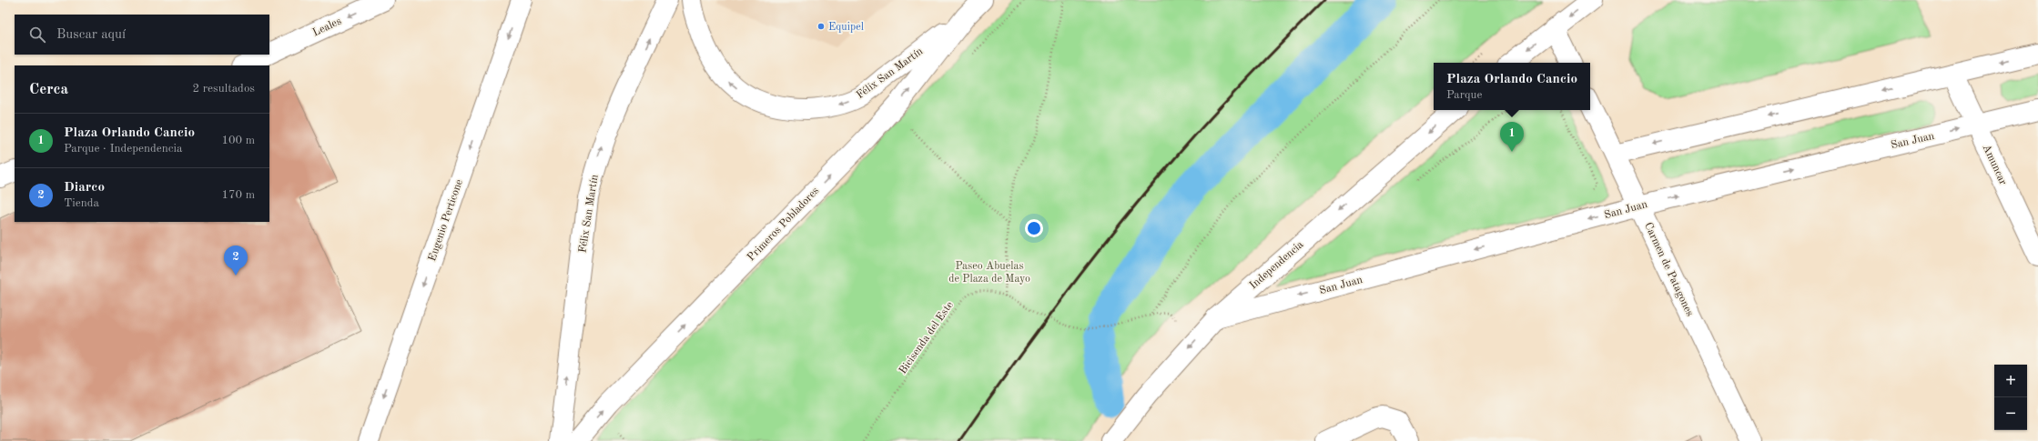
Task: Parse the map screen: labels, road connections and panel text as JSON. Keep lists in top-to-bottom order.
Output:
{
  "streets": {
    "main road": [
      "Leales",
      "Félix San Martín",
      "San Juan",
      "Amuncar",
      "Eugenio Perticone",
      "Primeros Pobladores",
      "Independencia",
      "Carmen de Patagones"
    ],
    "path": ["Bicisenda del Este"]
  },
  "crossings": [
    ["Félix San Martín", "Primeros Pobladores"],
    ["San Juan", "Amuncar"],
    ["San Juan", "Independencia"],
    ["San Juan", "Carmen de Patagones"]
  ],
  "one_way": [
    "Leales",
    "Eugenio Perticone",
    "Primeros Pobladores",
    "Independencia"
  ],
  "parks": ["Paseo Abuelas de Plaza de Mayo"],
  "places": ["Equipel"],
  "page": {
    "search": "Buscar aquí",
    "popup": ["Plaza Orlando Cancio", "Parque"],
    "heading": ["Cerca", "2 resultados"],
    "list": [
      {
        "mark": "1",
        "name": "Plaza Orlando Cancio",
        "note": "Parque · Independencia",
        "value": "100 m"
      },
      {
        "mark": "2",
        "name": "Diarco",
        "note": "Tienda",
        "value": "170 m"
      }
    ],
    "pins": ["1", "2"],
    "map_buttons": ["+", "−"]
  }
}
